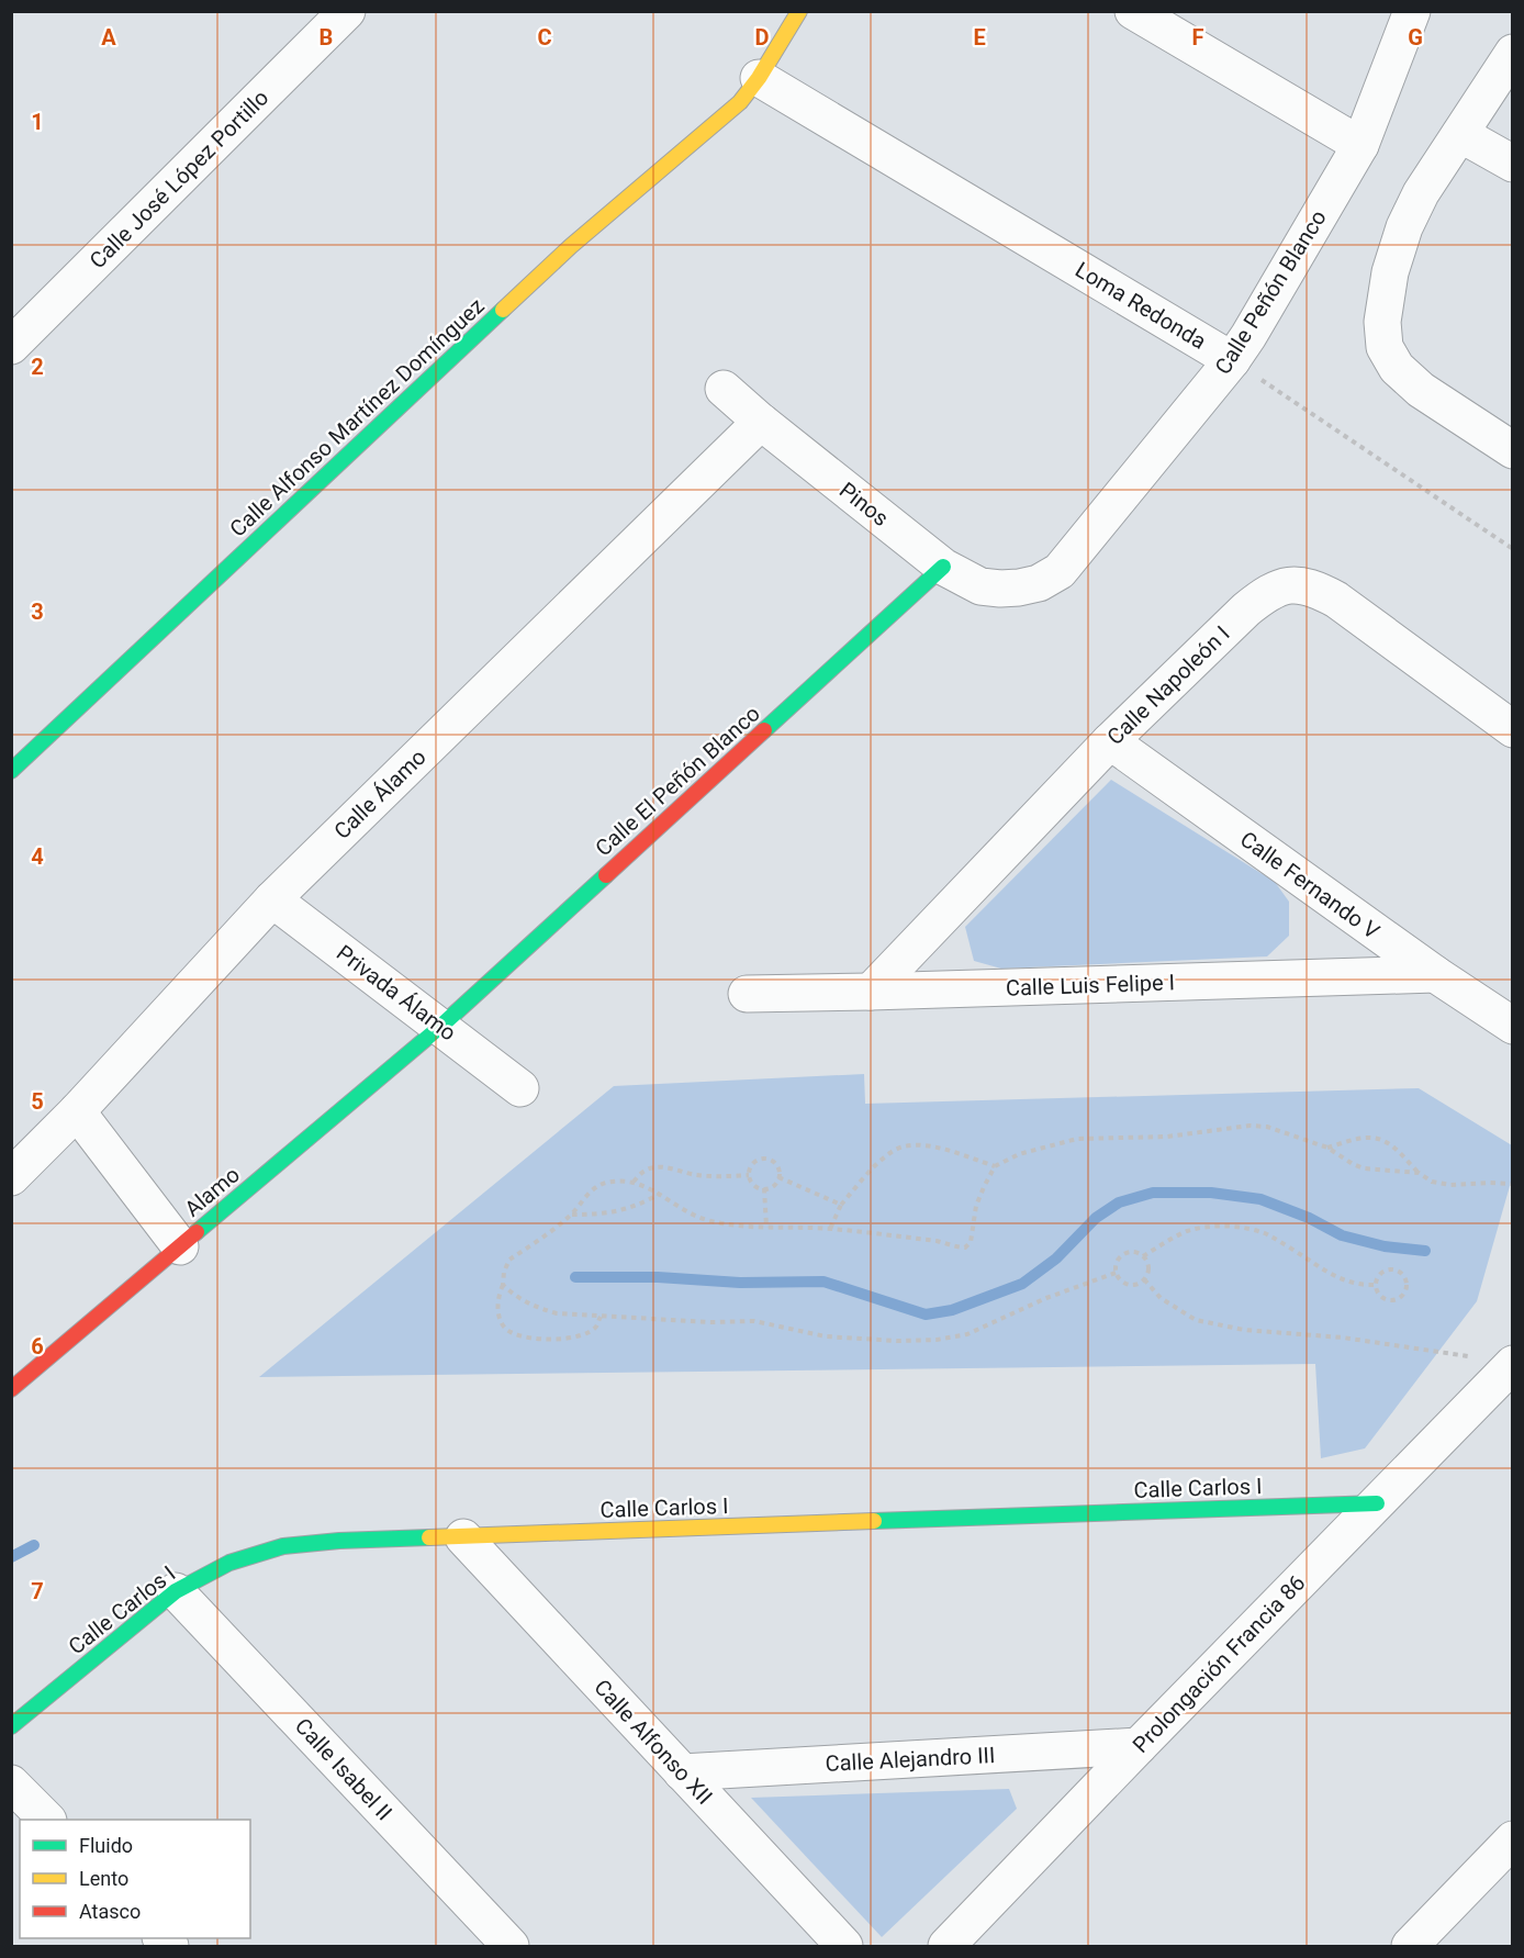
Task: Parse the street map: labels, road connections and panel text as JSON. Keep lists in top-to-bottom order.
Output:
{
  "streets": {
    "street": [
      "Calle José López Portillo",
      "Calle Peñón Blanco",
      "Loma Redonda",
      "Calle Alfonso Martínez Domínguez",
      "Pinos",
      "Calle Napoleón I",
      "Calle El Peñón Blanco",
      "Calle Álamo",
      "Calle Fernando V",
      "Calle Luis Felipe I",
      "Privada Álamo",
      "Alamo",
      "Calle Carlos I",
      "Prolongación Francia 86",
      "Calle Alfonso XII",
      "Calle Alejandro III",
      "Calle Isabel II"
    ]
  },
  "crossings": [
    ["Calle Peñón Blanco", "Loma Redonda"],
    ["Calle Peñón Blanco", "Pinos"],
    ["Loma Redonda", "Calle Alfonso Martínez Domínguez"],
    ["Pinos", "Calle El Peñón Blanco"],
    ["Pinos", "Calle Álamo"],
    ["Calle Napoleón I", "Calle Fernando V"],
    ["Calle Napoleón I", "Calle Luis Felipe I"],
    ["Calle El Peñón Blanco", "Privada Álamo"],
    ["Calle El Peñón Blanco", "Alamo"],
    ["Calle Álamo", "Privada Álamo"],
    ["Calle Fernando V", "Calle Luis Felipe I"],
    ["Privada Álamo", "Alamo"],
    ["Calle Carlos I", "Prolongación Francia 86"],
    ["Calle Carlos I", "Calle Alfonso XII"],
    ["Calle Carlos I", "Calle Isabel II"],
    ["Prolongación Francia 86", "Calle Alejandro III"],
    ["Calle Alfonso XII", "Calle Alejandro III"]
  ],
  "legend": ["Fluido", "Lento", "Atasco"],
  "grid": {
    "columns": [
      "A",
      "B",
      "C",
      "D",
      "E",
      "F",
      "G"
    ],
    "rows": [
      "1",
      "2",
      "3",
      "4",
      "5",
      "6",
      "7"
    ]
  }
}
